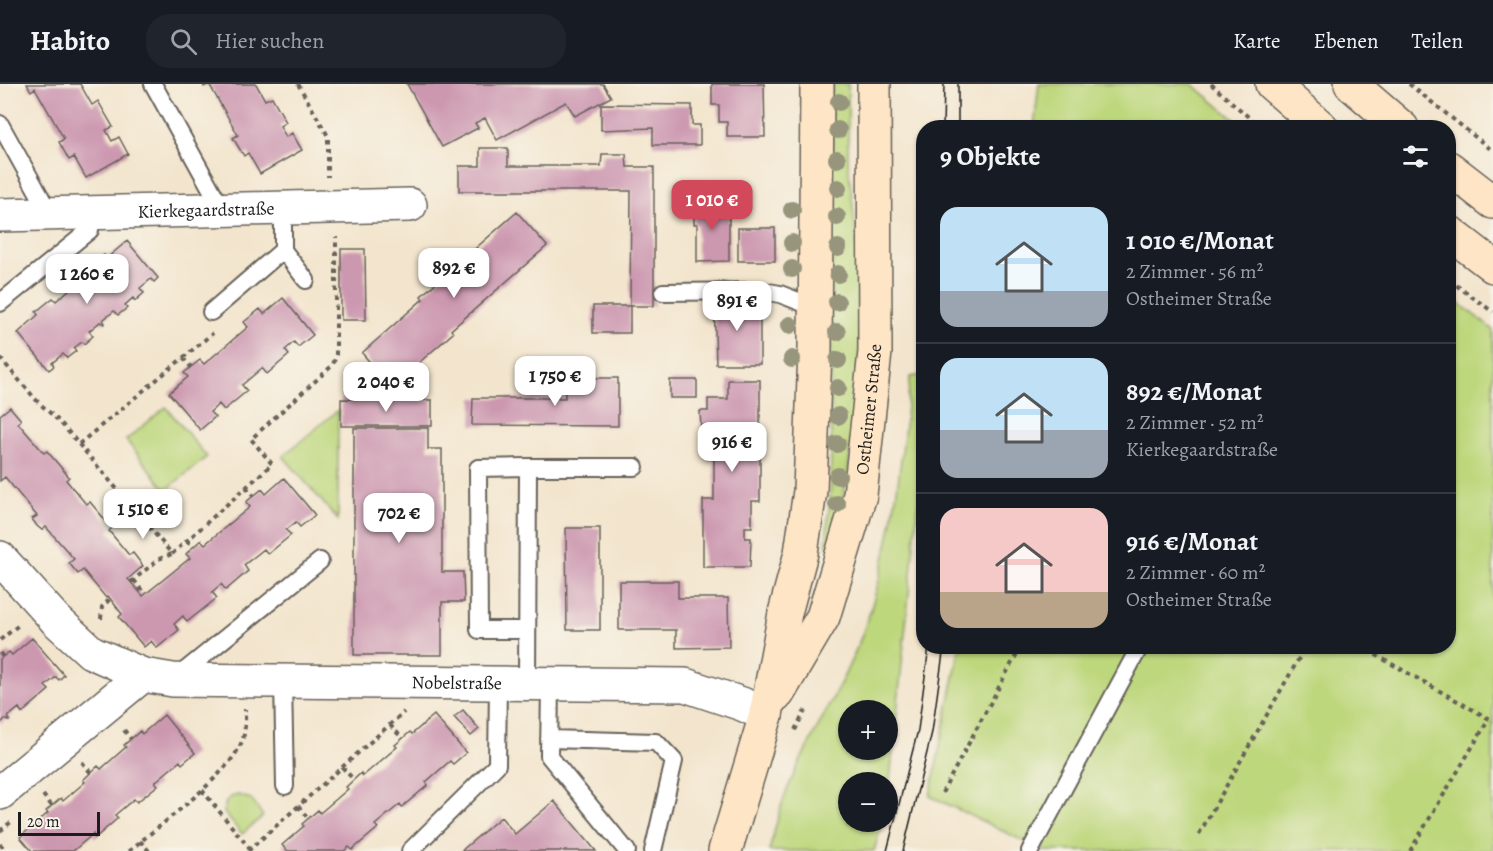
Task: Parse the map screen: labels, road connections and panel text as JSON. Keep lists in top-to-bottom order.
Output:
{
  "streets": {
    "main road": ["Ostheimer Straße"],
    "street": ["Kierkegaardstraße", "Nobelstraße"]
  },
  "crossings": [
    ["Ostheimer Straße", "Nobelstraße"]
  ],
  "scale_bar": "20 m",
  "page": {
    "header": "Habito",
    "search": "Hier suchen",
    "nav": ["Karte", "Ebenen", "Teilen"],
    "heading": "9 Objekte",
    "price": [
      "1 010 €",
      "892 €",
      "1 260 €",
      "891 €",
      "1 750 €",
      "2 040 €",
      "916 €",
      "1 510 €",
      "702 €"
    ],
    "list": [
      {
        "name": "1 010 €/Monat",
        "note": "2 Zimmer · 56 m² · Ostheimer Straße"
      },
      {
        "name": "892 €/Monat",
        "note": "2 Zimmer · 52 m² · Kierkegaardstraße"
      },
      {
        "name": "916 €/Monat",
        "note": "2 Zimmer · 60 m² · Ostheimer Straße"
      }
    ],
    "map_buttons": ["+", "−"],
    "scale": "20 m"
  }
}
